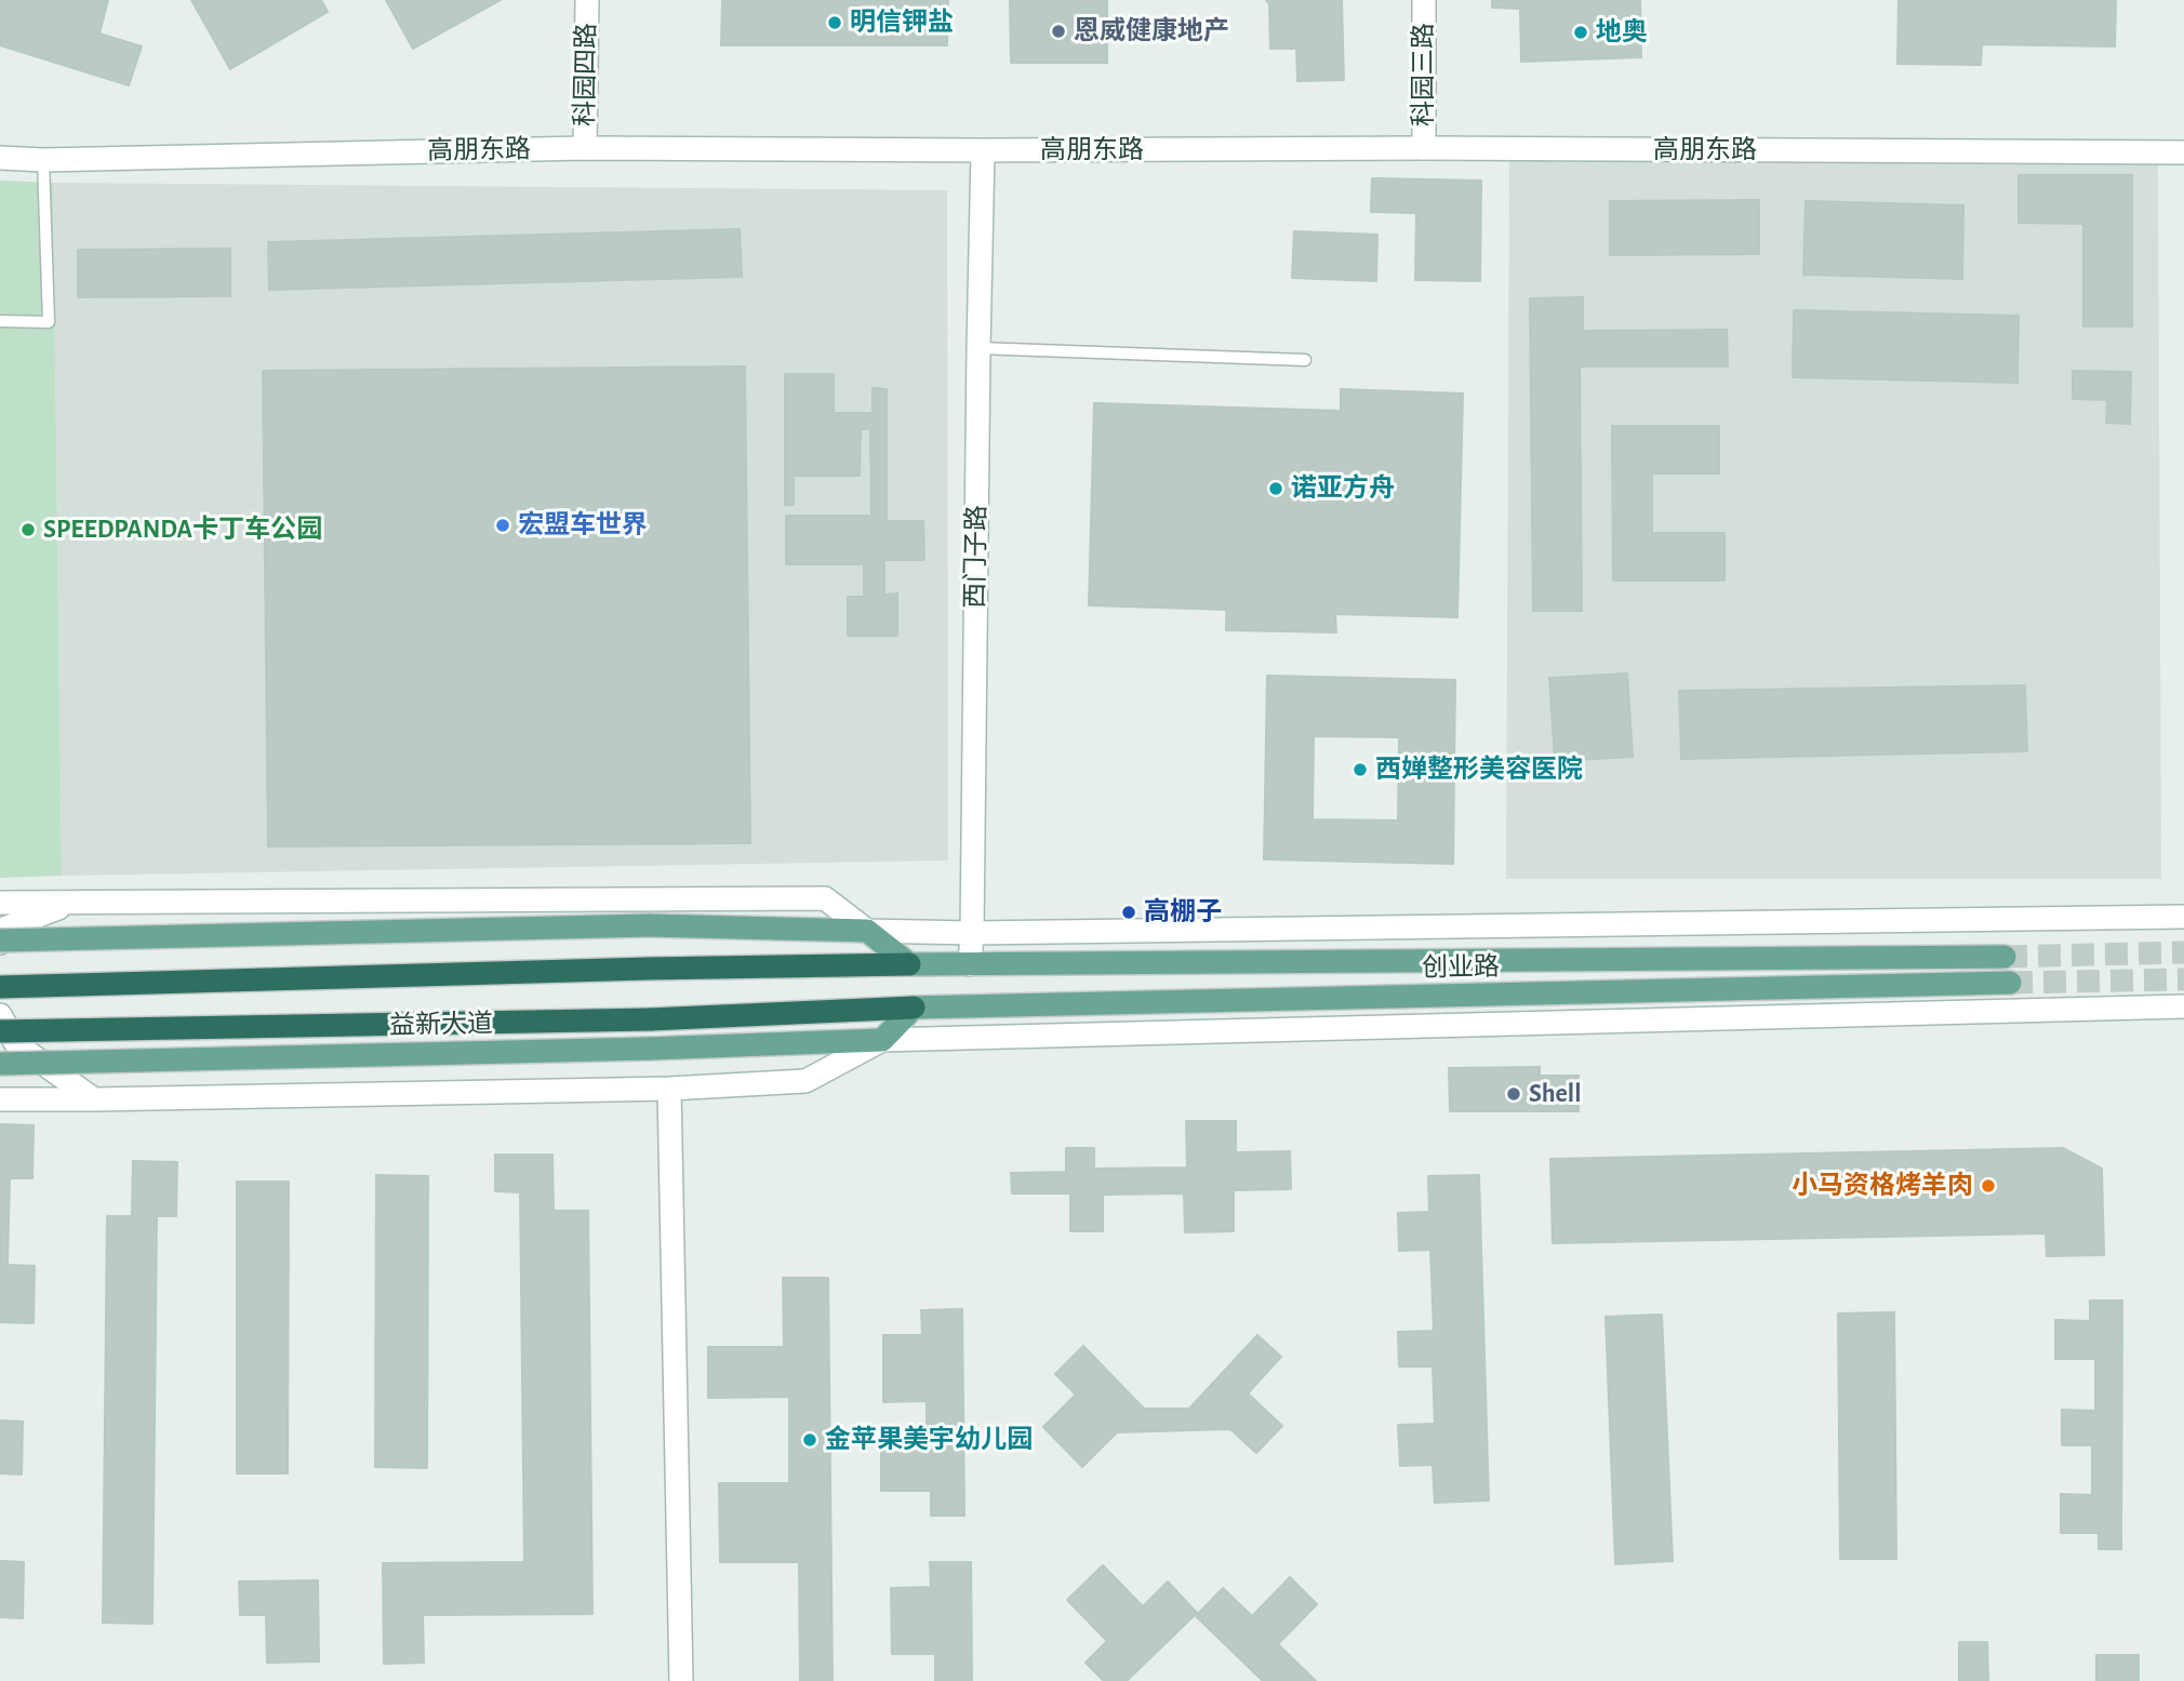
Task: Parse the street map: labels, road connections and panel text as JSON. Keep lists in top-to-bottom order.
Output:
{
  "streets": {
    "main road": ["创业路", "益新大道"],
    "street": [
      "科园四路",
      "科园三路",
      "高朋东路",
      "西门子路"
    ]
  },
  "crossings": [
    ["科园四路", "高朋东路"],
    ["科园三路", "高朋东路"],
    ["高朋东路", "西门子路"],
    ["西门子路", "创业路"]
  ],
  "places": [
    "明信钾盐",
    "恩威健康地产",
    "地奥",
    "诺亚方舟",
    "宏盟车世界",
    "SPEEDPANDA卡丁车公园",
    "西婵整形美容医院",
    "高棚子",
    "Shell",
    "小马资格烤羊肉",
    "金苹果美宇幼儿园"
  ]
}
